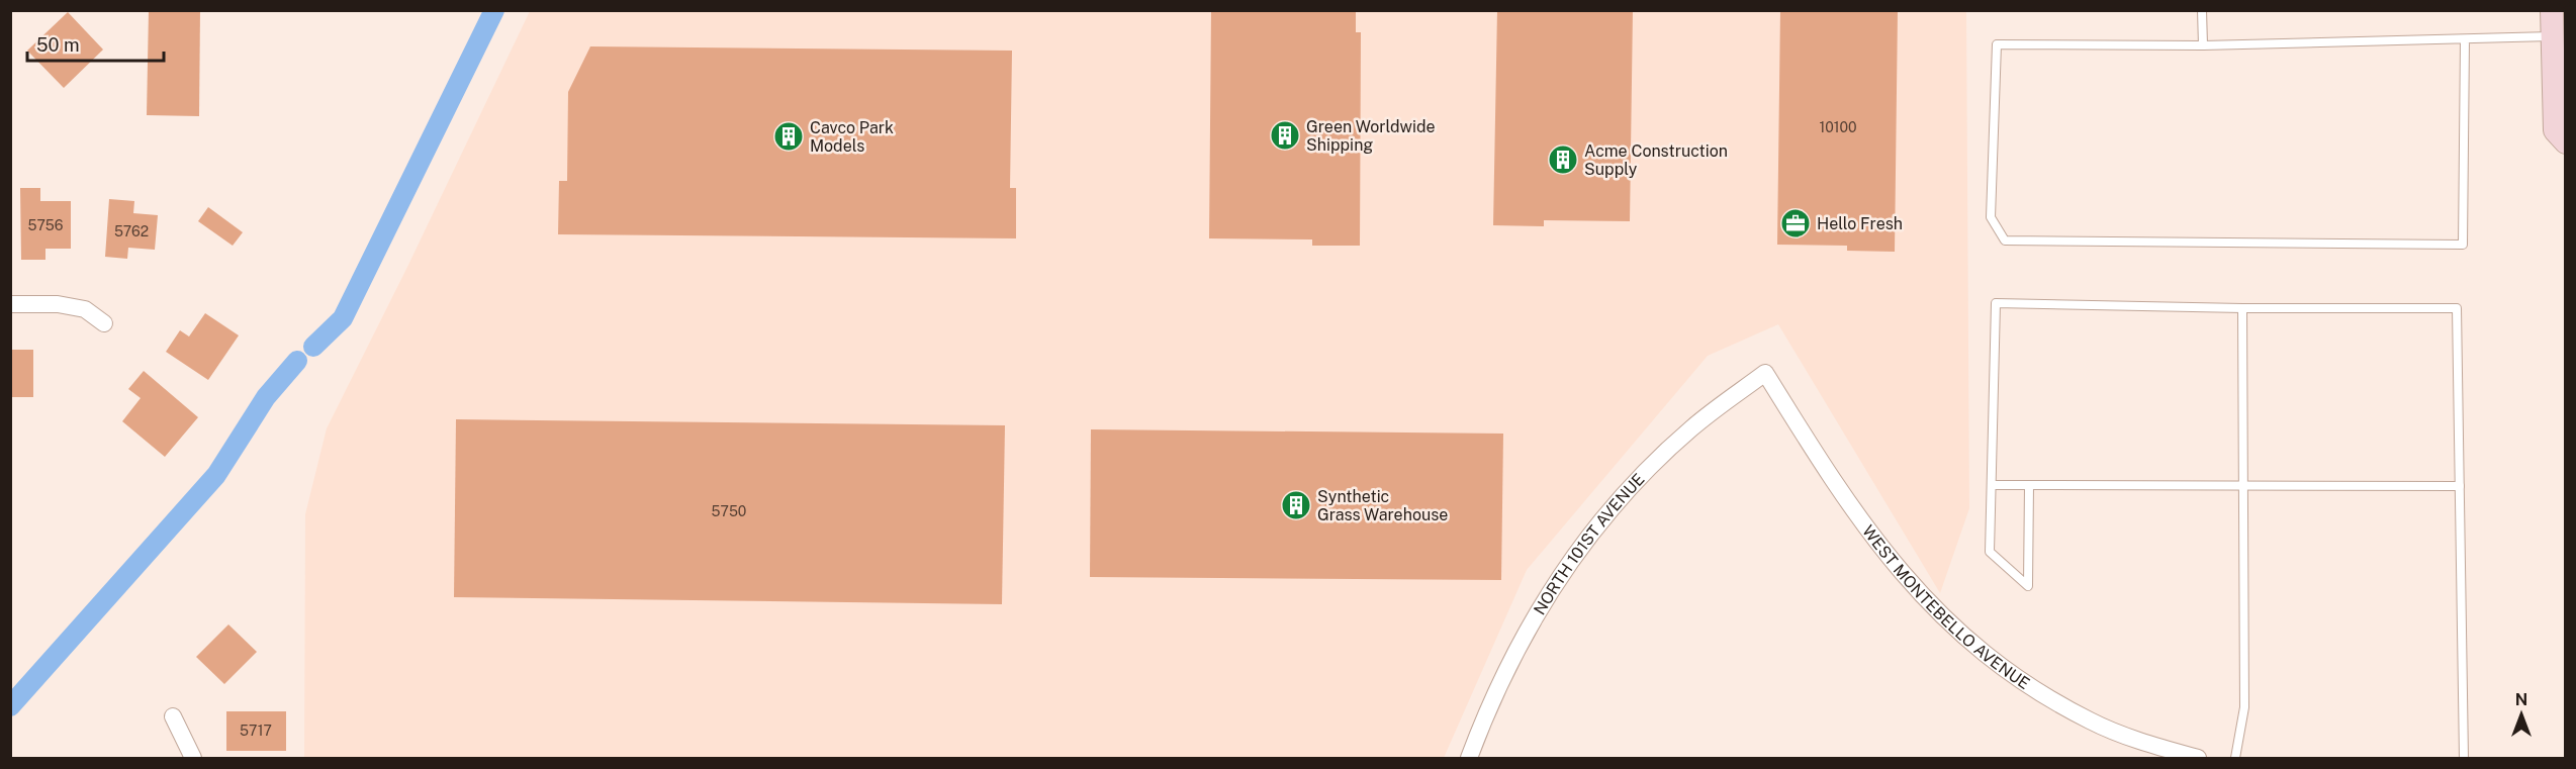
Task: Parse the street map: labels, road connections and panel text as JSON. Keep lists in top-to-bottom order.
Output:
{
  "streets": {
    "street": ["NORTH 101ST AVENUE", "WEST MONTEBELLO AVENUE"]
  },
  "crossings": [
    ["NORTH 101ST AVENUE", "WEST MONTEBELLO AVENUE"]
  ],
  "places": {
    "building": [
      "Green Worldwide Shipping",
      "Cavco Park Models",
      "Acme Construction Supply",
      "Synthetic Grass Warehouse"
    ],
    "office": ["Hello Fresh"]
  },
  "house_numbers": [
    "10100",
    "5756",
    "5762",
    "5750",
    "5717"
  ],
  "scale_bar": "50 m",
  "north": "top"
}
